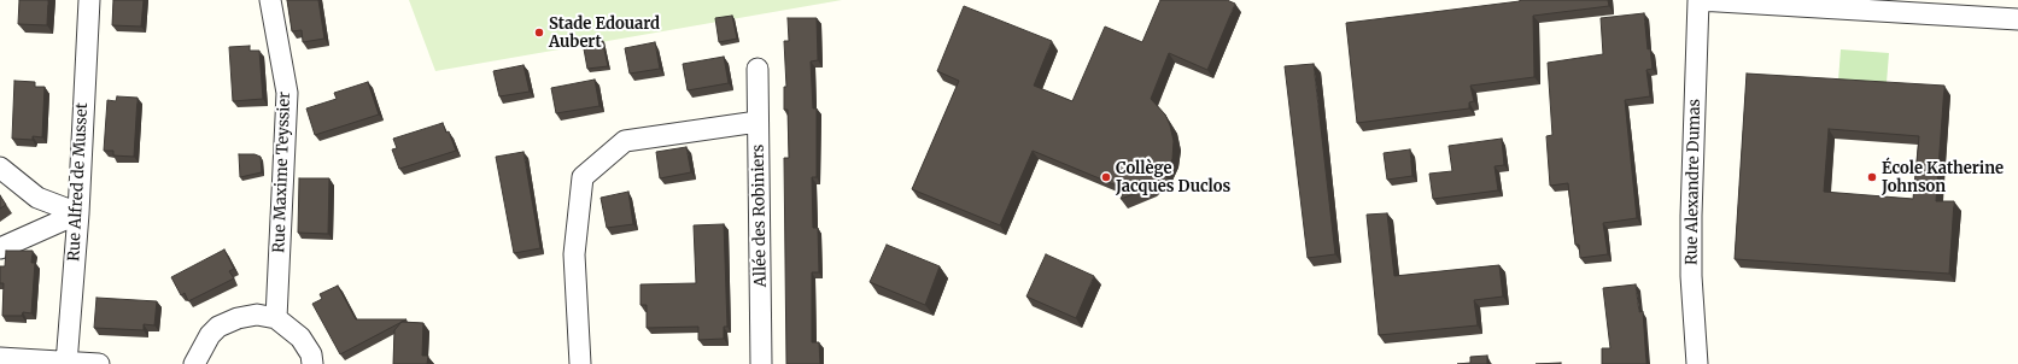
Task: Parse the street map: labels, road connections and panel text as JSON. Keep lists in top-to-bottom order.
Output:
{
  "streets": {
    "street": [
      "Rue Maxime Teyssier",
      "Rue Alfred de Musset",
      "Rue Alexandre Dumas",
      "Allée des Robiniers"
    ]
  },
  "places": ["Stade Edouard Aubert", "Collège Jacques Duclos", "École Katherine Johnson"]
}
